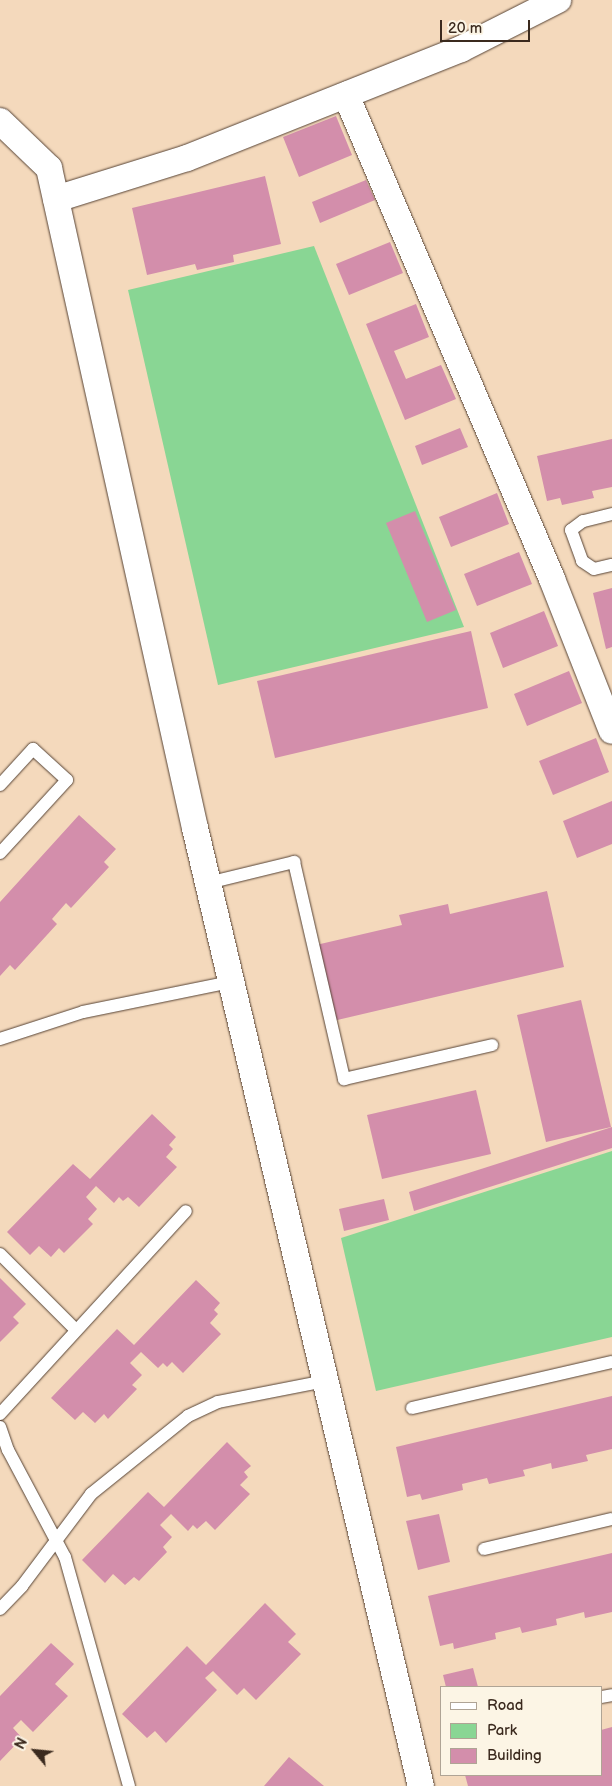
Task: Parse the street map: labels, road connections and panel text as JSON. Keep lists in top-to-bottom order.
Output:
{
  "legend": ["Road", "Park", "Building"],
  "scale_bar": "20 m",
  "north": "top left"
}
